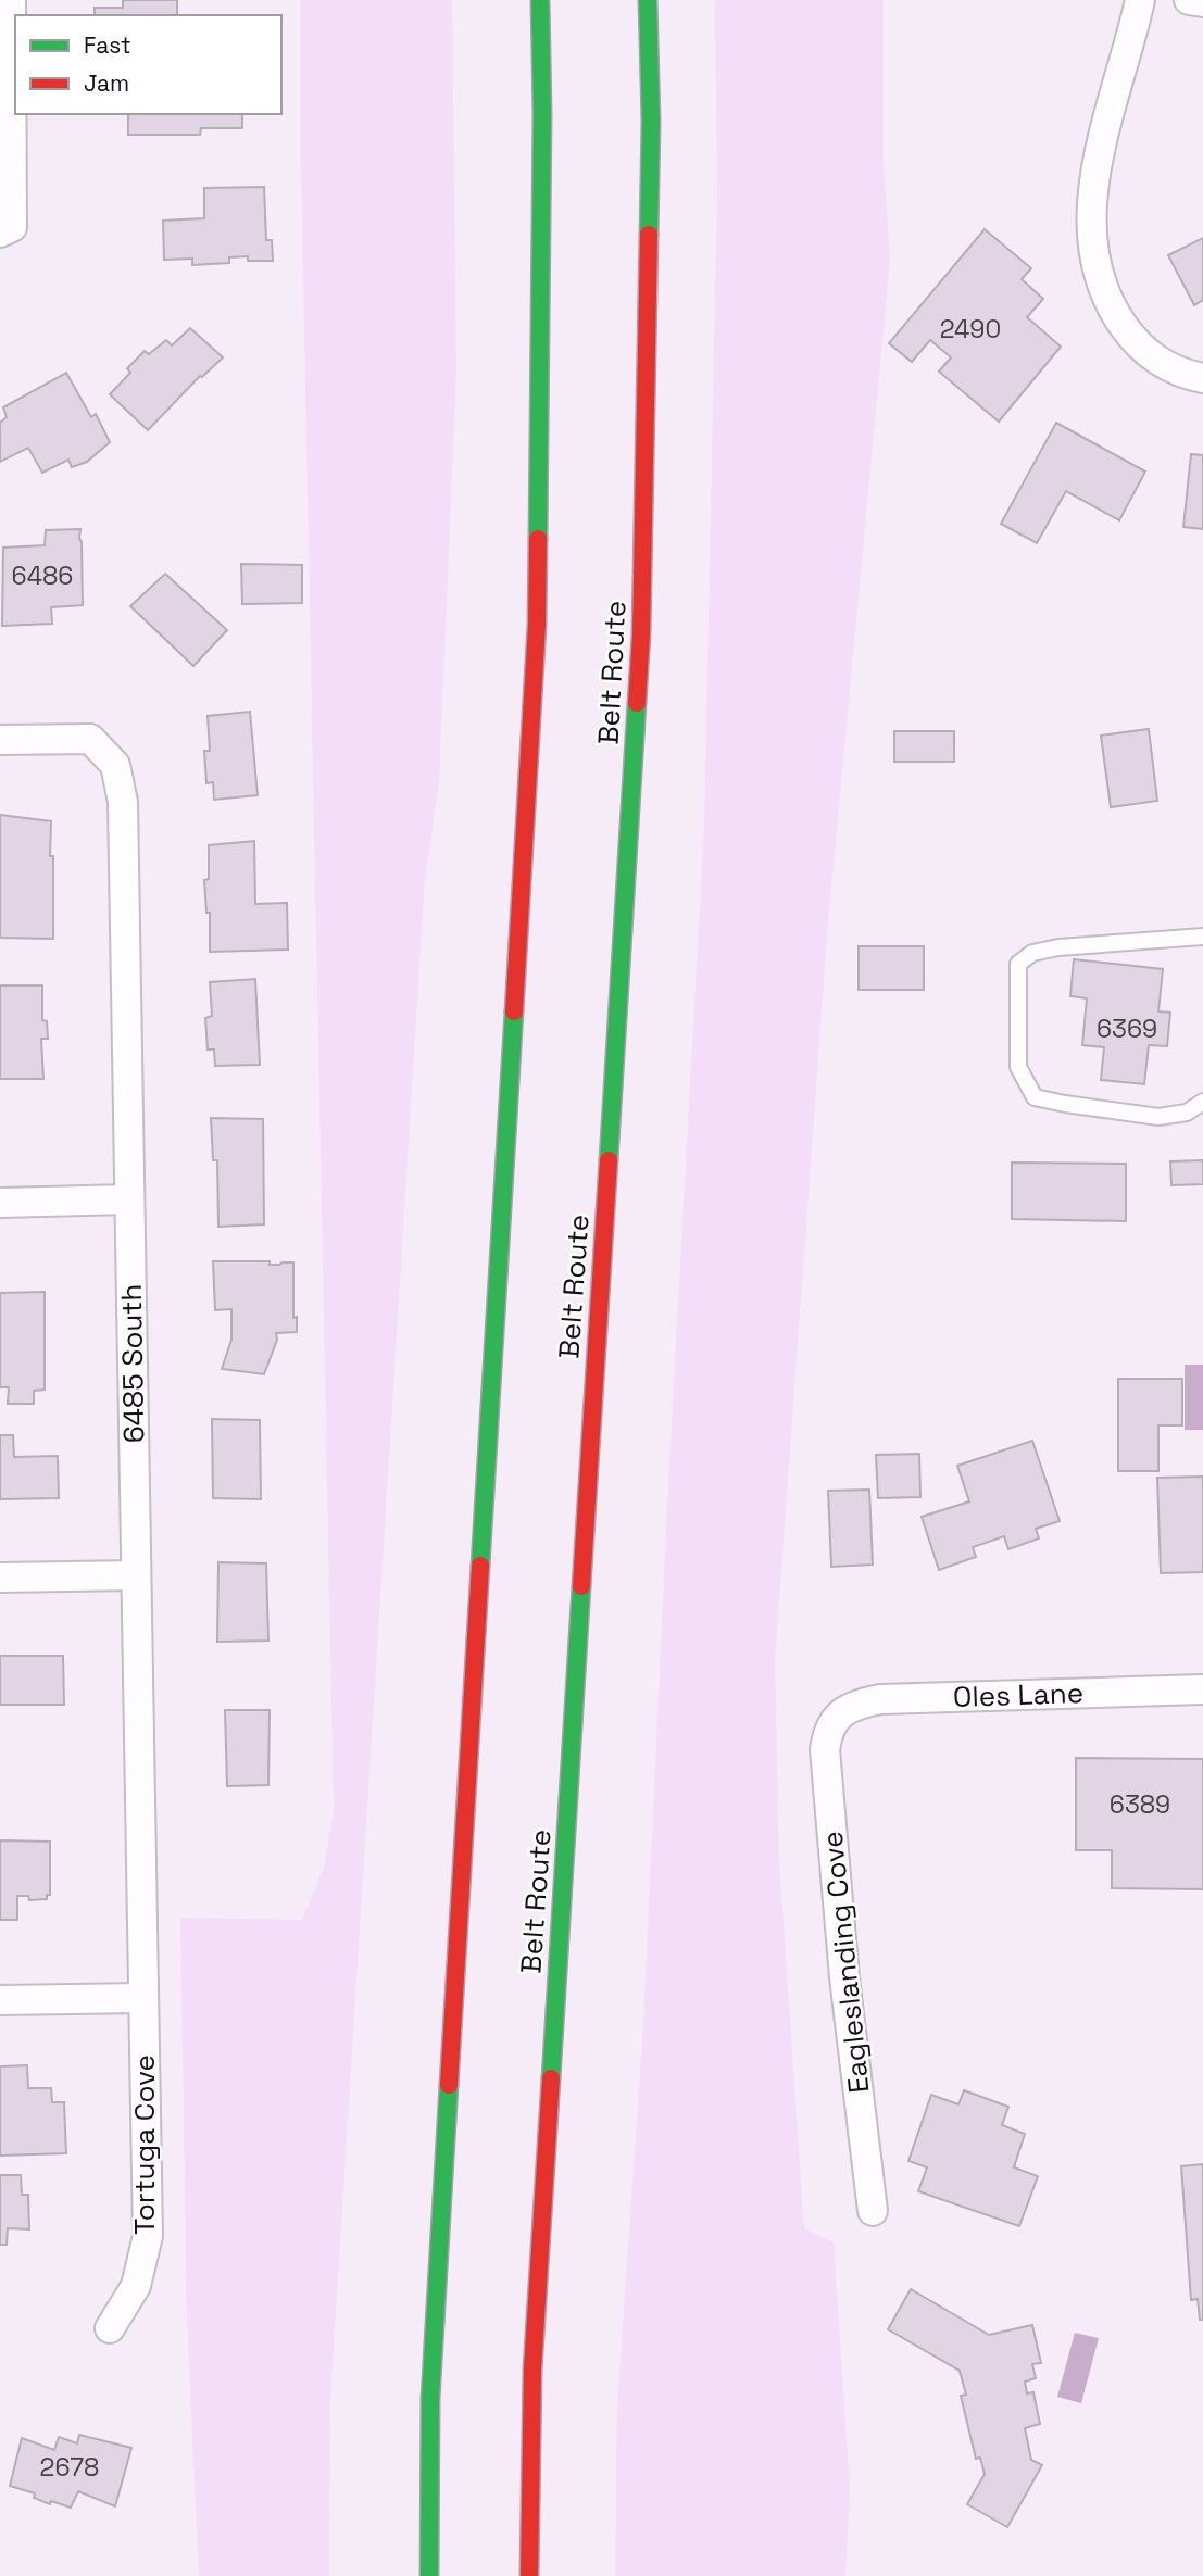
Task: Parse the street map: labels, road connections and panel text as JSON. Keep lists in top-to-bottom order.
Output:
{
  "streets": {
    "highway": ["Belt Route"],
    "street": [
      "6485 South",
      "Oles Lane",
      "Eagleslanding Cove",
      "Tortuga Cove"
    ]
  },
  "crossings": [
    ["6485 South", "Tortuga Cove"],
    ["Oles Lane", "Eagleslanding Cove"]
  ],
  "house_numbers": [
    "2490",
    "6486",
    "6369",
    "6389",
    "2678"
  ],
  "legend": ["Fast", "Jam"]
}
